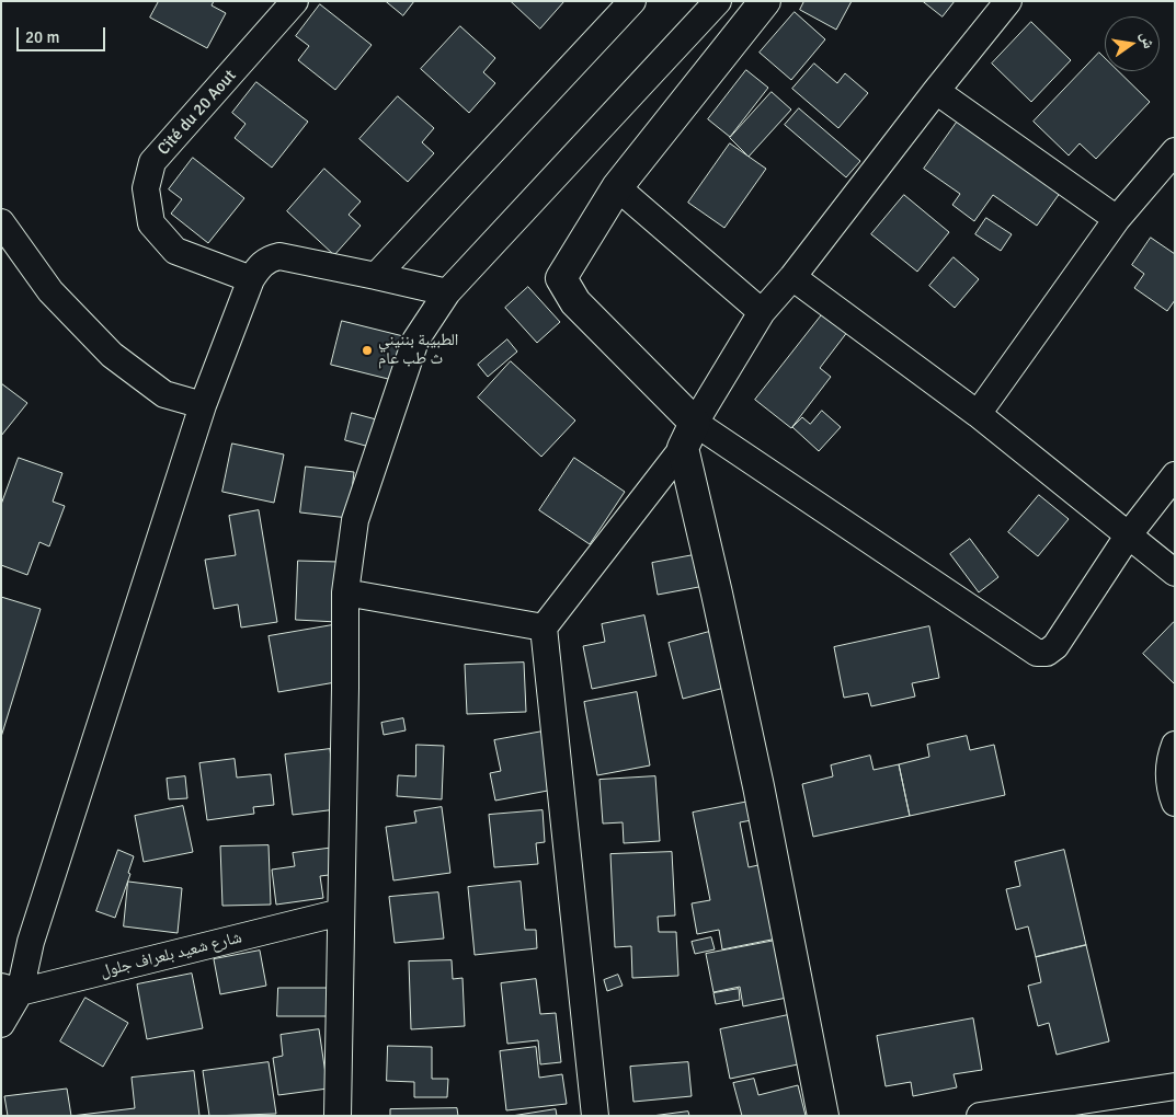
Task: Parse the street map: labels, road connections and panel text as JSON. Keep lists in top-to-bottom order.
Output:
{
  "streets": {
    "street": ["Cité du 20 Aout", "شارع شعيد بلعراف جلول"]
  },
  "places": ["الطبيبة بننيني ث طب عام"],
  "scale_bar": "20 m",
  "north": "right"
}
